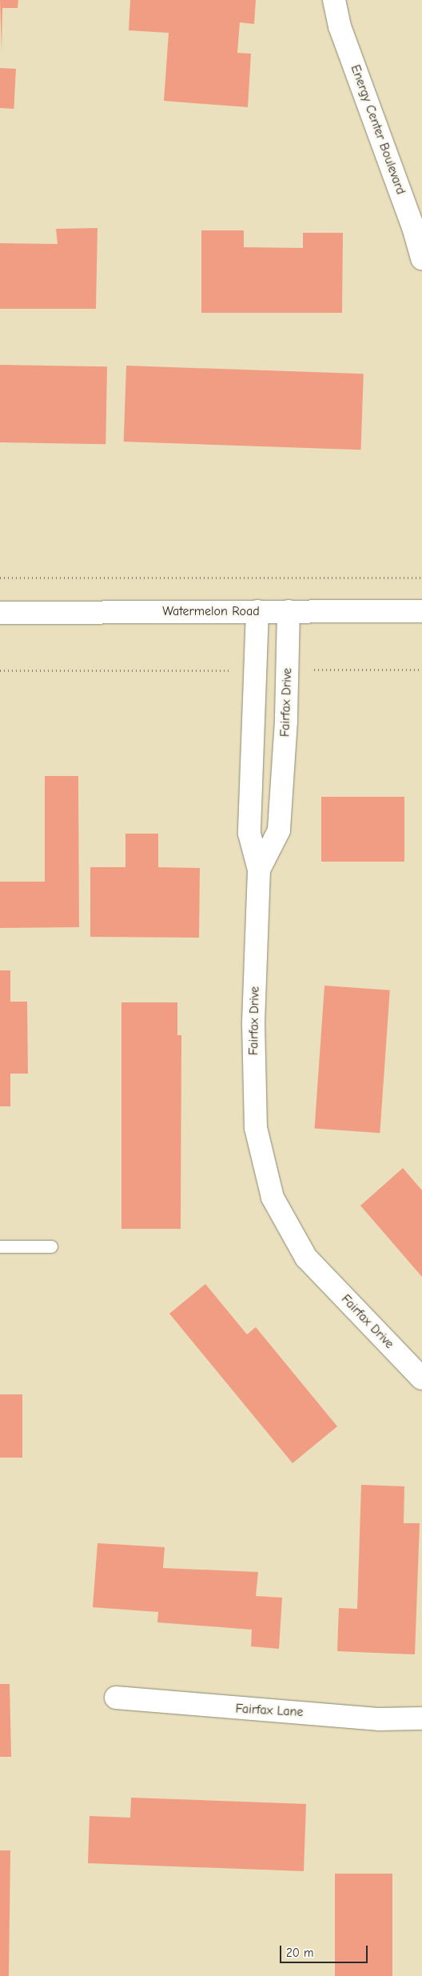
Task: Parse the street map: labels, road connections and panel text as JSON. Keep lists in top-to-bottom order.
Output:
{
  "streets": {
    "street": [
      "Energy Center Boulevard",
      "Watermelon Road",
      "Fairfax Drive",
      "Fairfax Lane"
    ]
  },
  "crossings": [
    ["Watermelon Road", "Fairfax Drive"]
  ],
  "scale_bar": "20 m"
}
